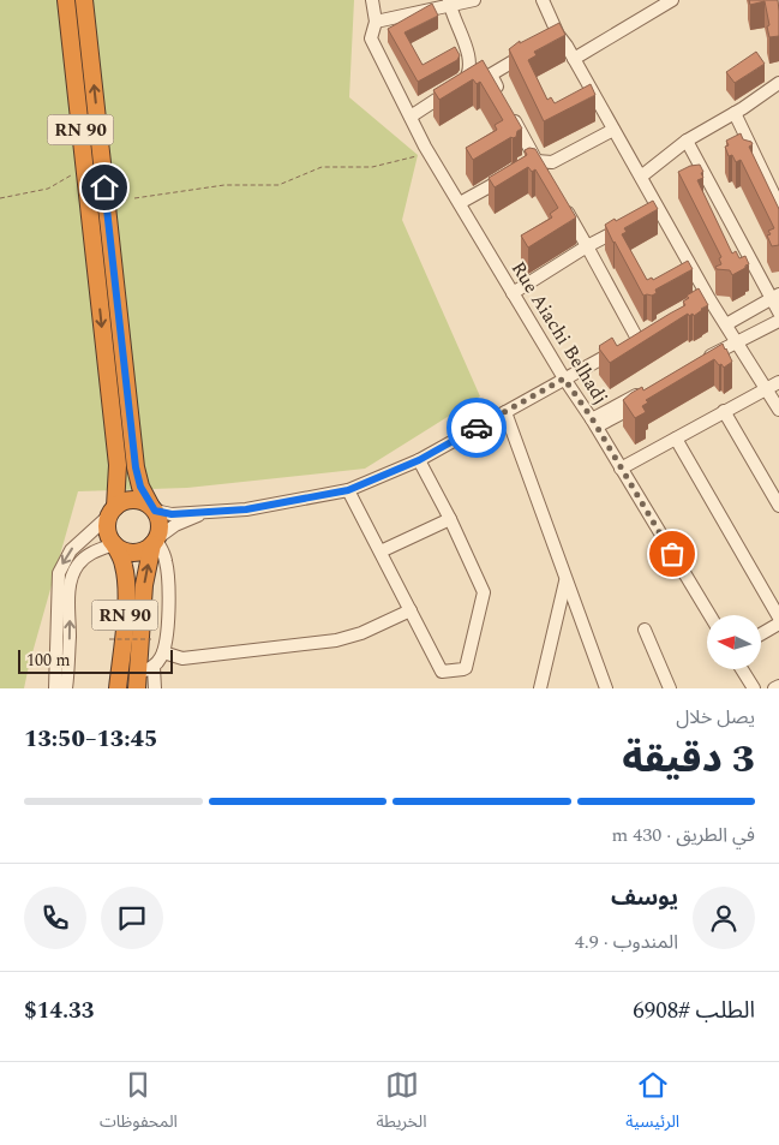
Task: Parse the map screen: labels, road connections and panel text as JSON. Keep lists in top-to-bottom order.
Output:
{
  "streets": {
    "highway": ["RN 90"],
    "street": ["Rue Aiachi Belhadj"]
  },
  "scale_bar": "100 m",
  "north": "left",
  "page": {
    "scale": "100 m",
    "heading": ["3 دقيقة", "يصل خلال", "13:45–13:50"],
    "panel": [
      "يوسف",
      "المندوب · 4.9",
      "الطلب #6908",
      "$14.33"
    ],
    "bar": "في الطريق · 430 m",
    "tabs": ["الرئيسية", "الخريطة", "المحفوظات"]
  }
}
